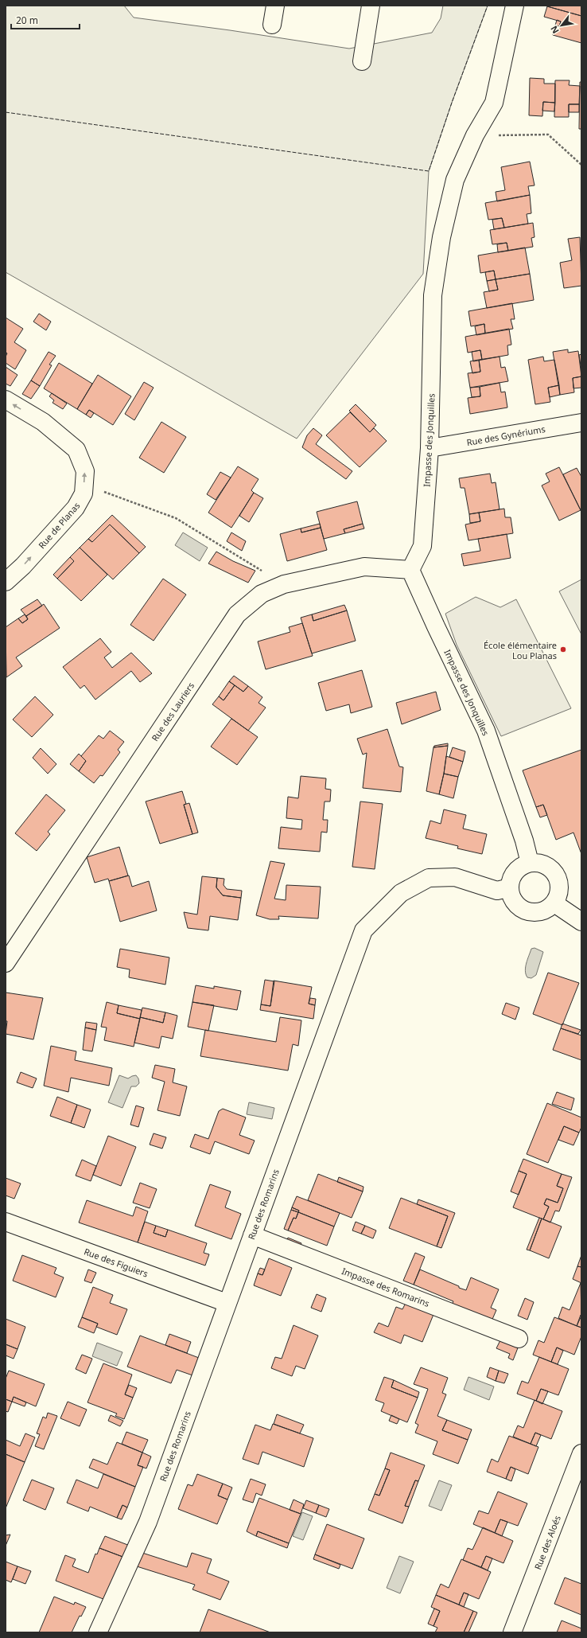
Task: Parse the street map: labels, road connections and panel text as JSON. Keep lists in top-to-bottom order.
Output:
{
  "streets": {
    "street": [
      "Rue des Gynériums",
      "Impasse des Jonquilles",
      "Rue de Planas",
      "Rue des Lauriers",
      "Rue des Romarins",
      "Rue des Figuiers",
      "Impasse des Romarins",
      "Rue des Aloés"
    ]
  },
  "crossings": [
    ["Rue des Gynériums", "Impasse des Jonquilles"],
    ["Impasse des Jonquilles", "Rue des Lauriers"],
    ["Impasse des Jonquilles", "Rue des Romarins"],
    ["Rue des Romarins", "Rue des Figuiers"],
    ["Rue des Romarins", "Impasse des Romarins"]
  ],
  "places": ["École élémentaire Lou Planas"],
  "scale_bar": "20 m",
  "north": "bottom left"
}
